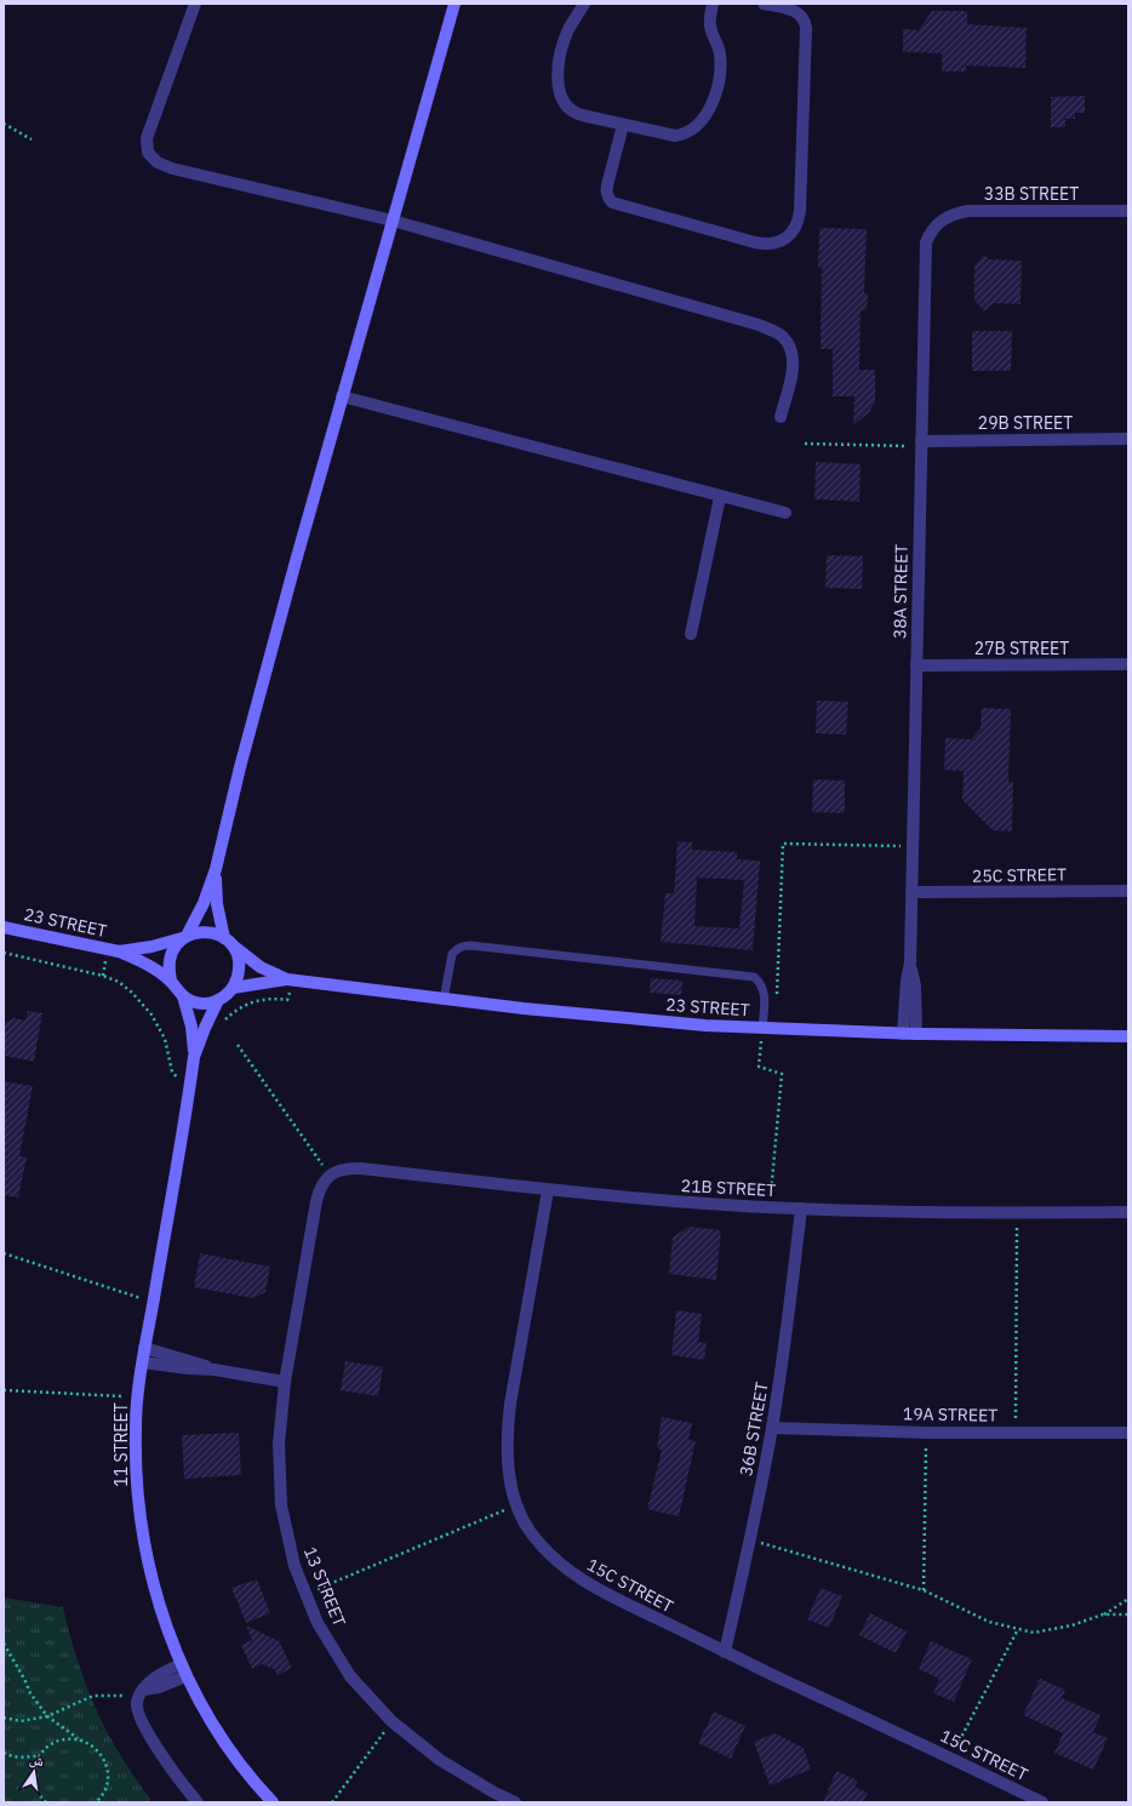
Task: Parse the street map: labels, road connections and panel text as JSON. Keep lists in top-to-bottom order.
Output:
{
  "streets": {
    "street": [
      "33B STREET",
      "29B STREET",
      "38A STREET",
      "27B STREET",
      "25C STREET",
      "23 STREET",
      "21B STREET",
      "19A STREET",
      "36B STREET",
      "11 STREET",
      "15C STREET",
      "13 STREET"
    ]
  },
  "crossings": [
    ["33B STREET", "38A STREET"],
    ["29B STREET", "38A STREET"],
    ["38A STREET", "27B STREET"],
    ["38A STREET", "25C STREET"],
    ["38A STREET", "23 STREET"],
    ["23 STREET", "11 STREET"],
    ["21B STREET", "36B STREET"],
    ["21B STREET", "15C STREET"],
    ["21B STREET", "13 STREET"],
    ["19A STREET", "36B STREET"],
    ["36B STREET", "15C STREET"]
  ],
  "north": "top"
}
